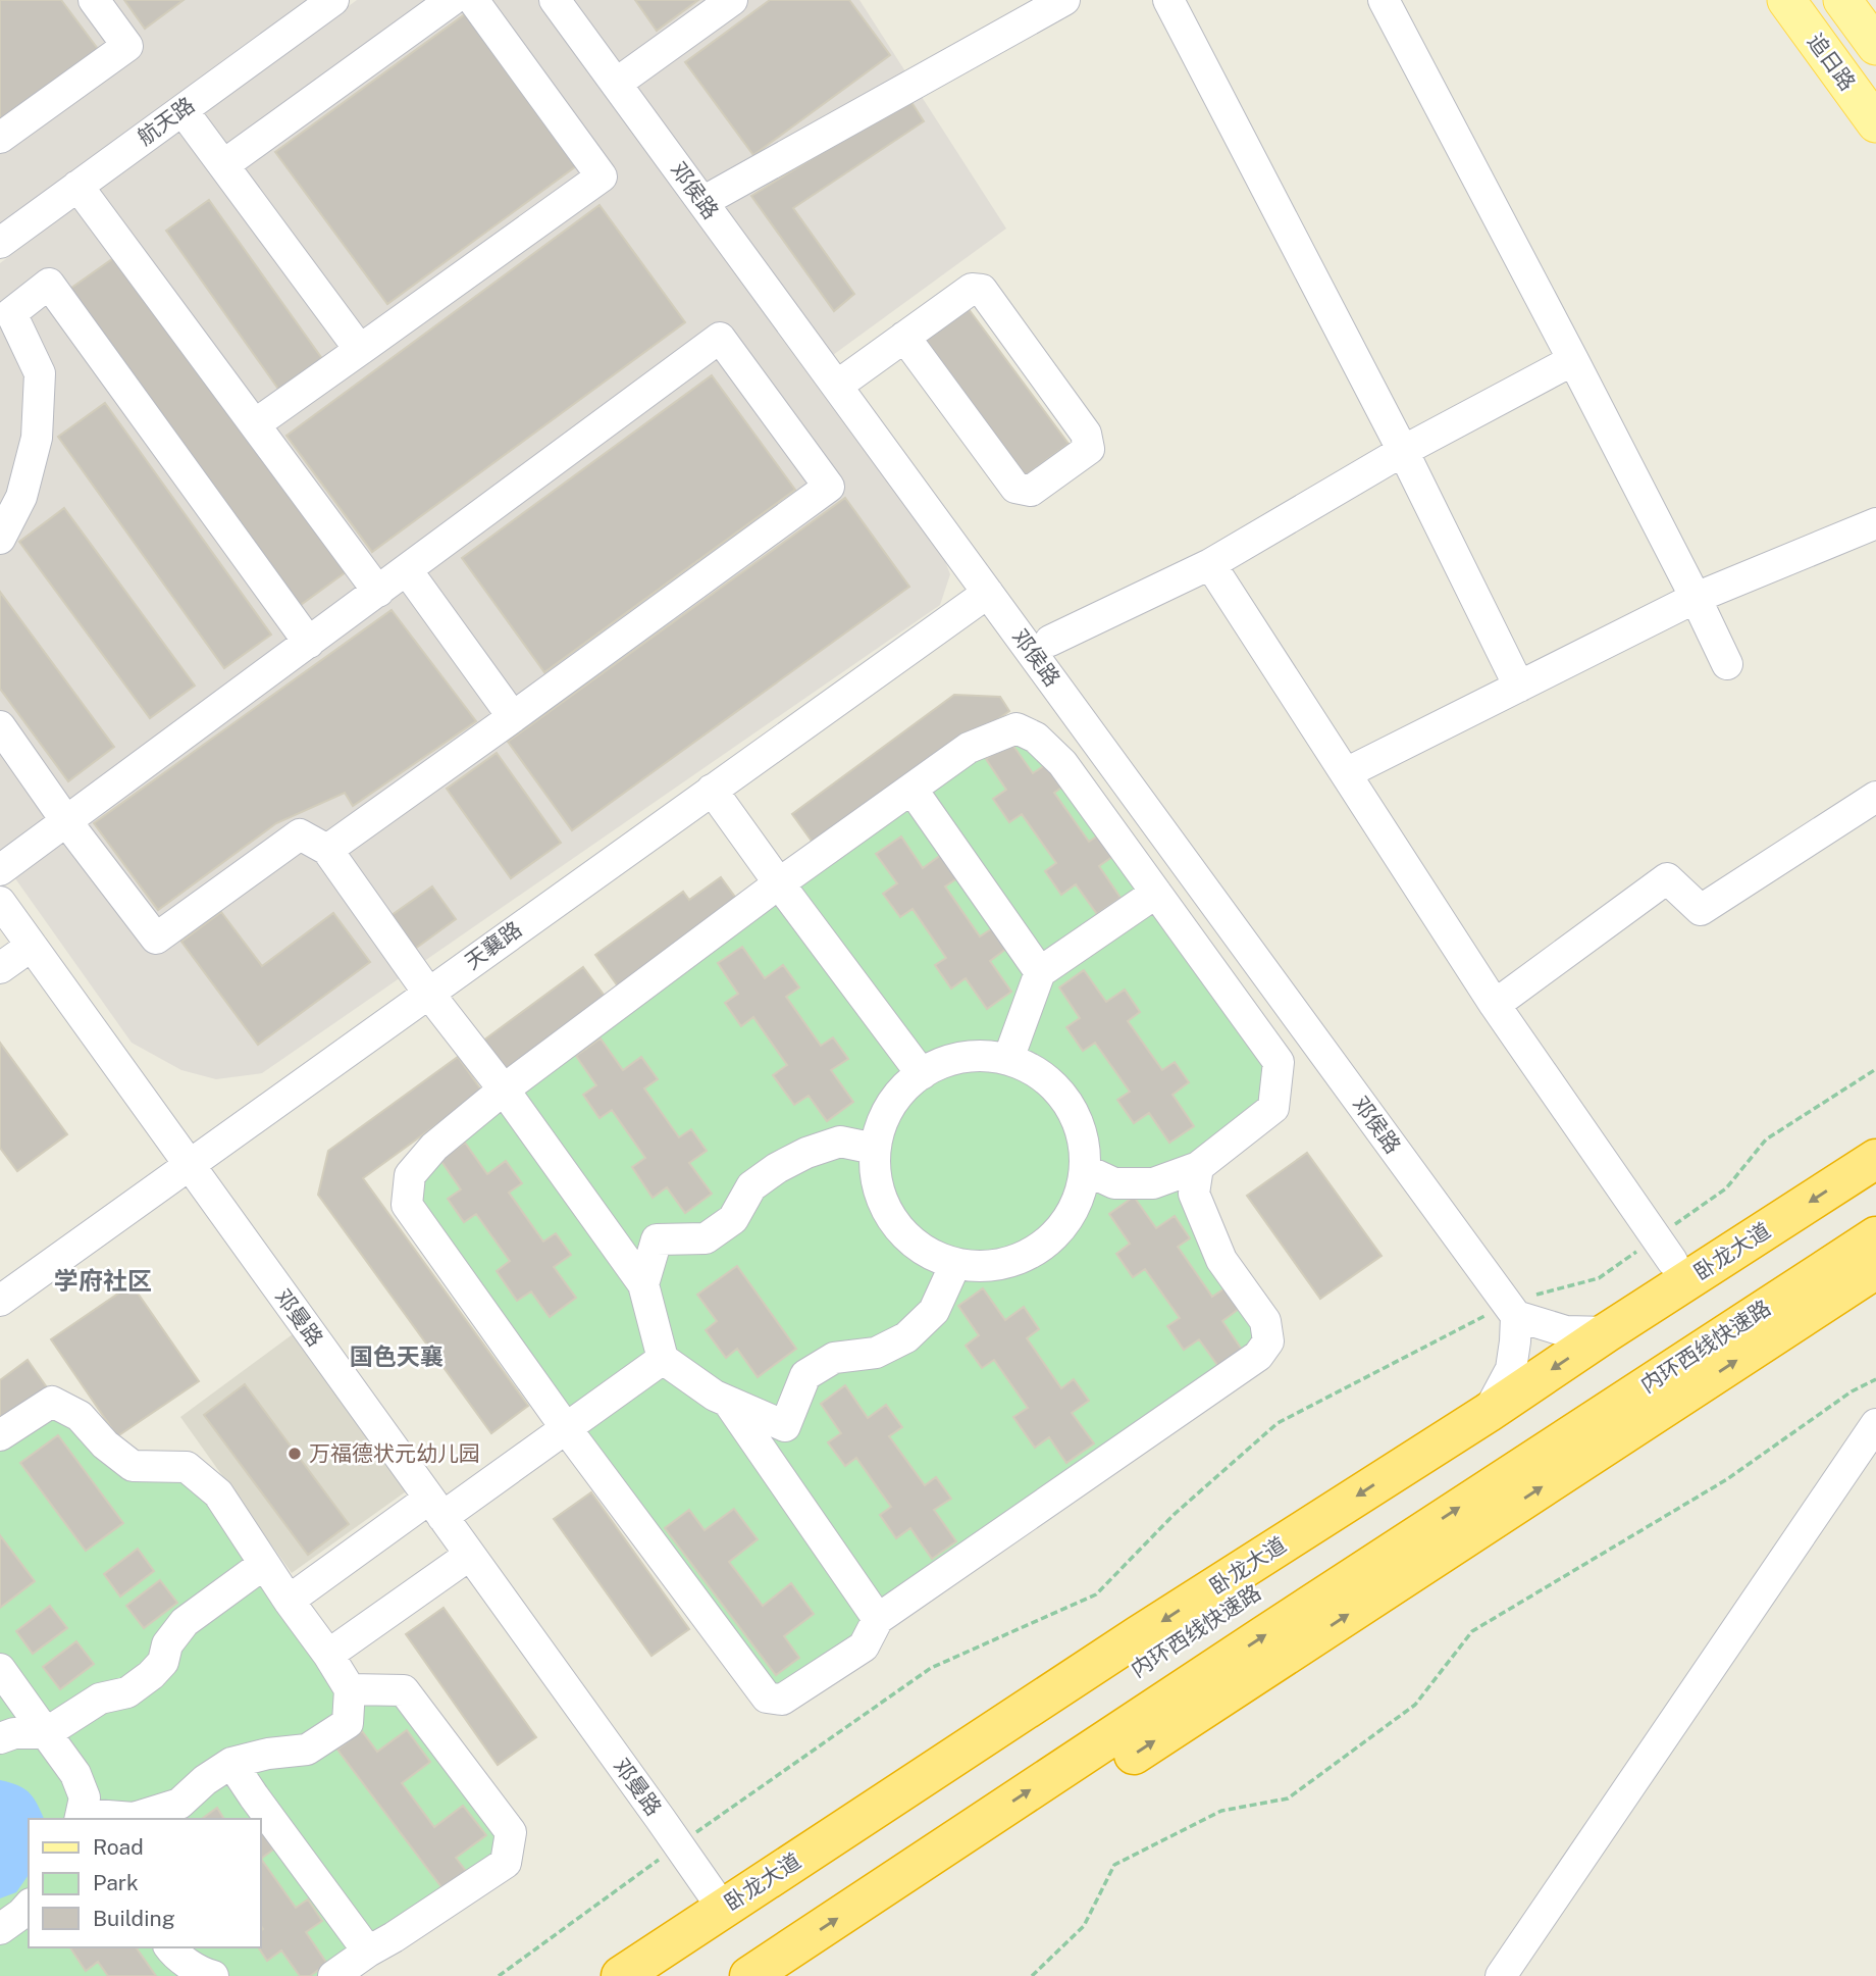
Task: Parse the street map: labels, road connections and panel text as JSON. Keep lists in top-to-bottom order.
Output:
{
  "streets": {
    "highway": ["卧龙大道", "内环西线快速路"],
    "main road": ["追日路"],
    "street": [
      "航天路",
      "邓侯路",
      "天襄路",
      "邓曼路"
    ]
  },
  "crossings": [
    ["邓侯路", "天襄路"],
    ["天襄路", "邓曼路"],
    ["卧龙大道", "邓曼路"]
  ],
  "districts": ["学府社区", "国色天襄"],
  "places": ["万福德状元幼儿园"],
  "legend": ["Road", "Park", "Building"]
}
